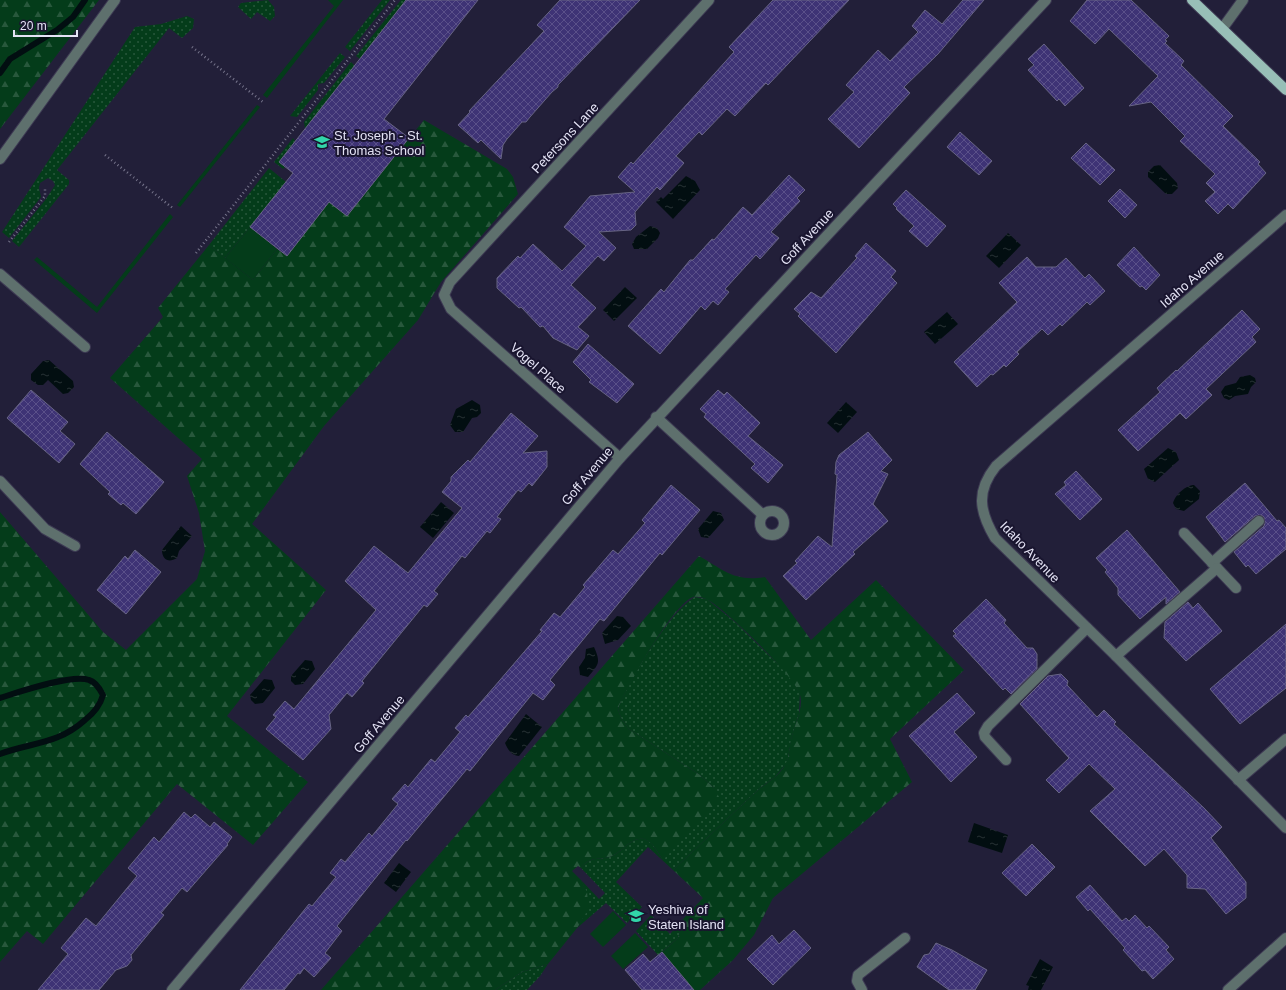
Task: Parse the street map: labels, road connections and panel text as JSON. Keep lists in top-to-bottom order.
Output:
{
  "streets": {
    "street": [
      "Petersons Lane",
      "Goff Avenue",
      "Idaho Avenue",
      "Vogel Place"
    ]
  },
  "crossings": [
    ["Petersons Lane", "Vogel Place"],
    ["Goff Avenue", "Vogel Place"]
  ],
  "places": {
    "school or university": ["St. Joseph - St. Thomas School", "Yeshiva of Staten Island"]
  },
  "scale_bar": "20 m"
}
